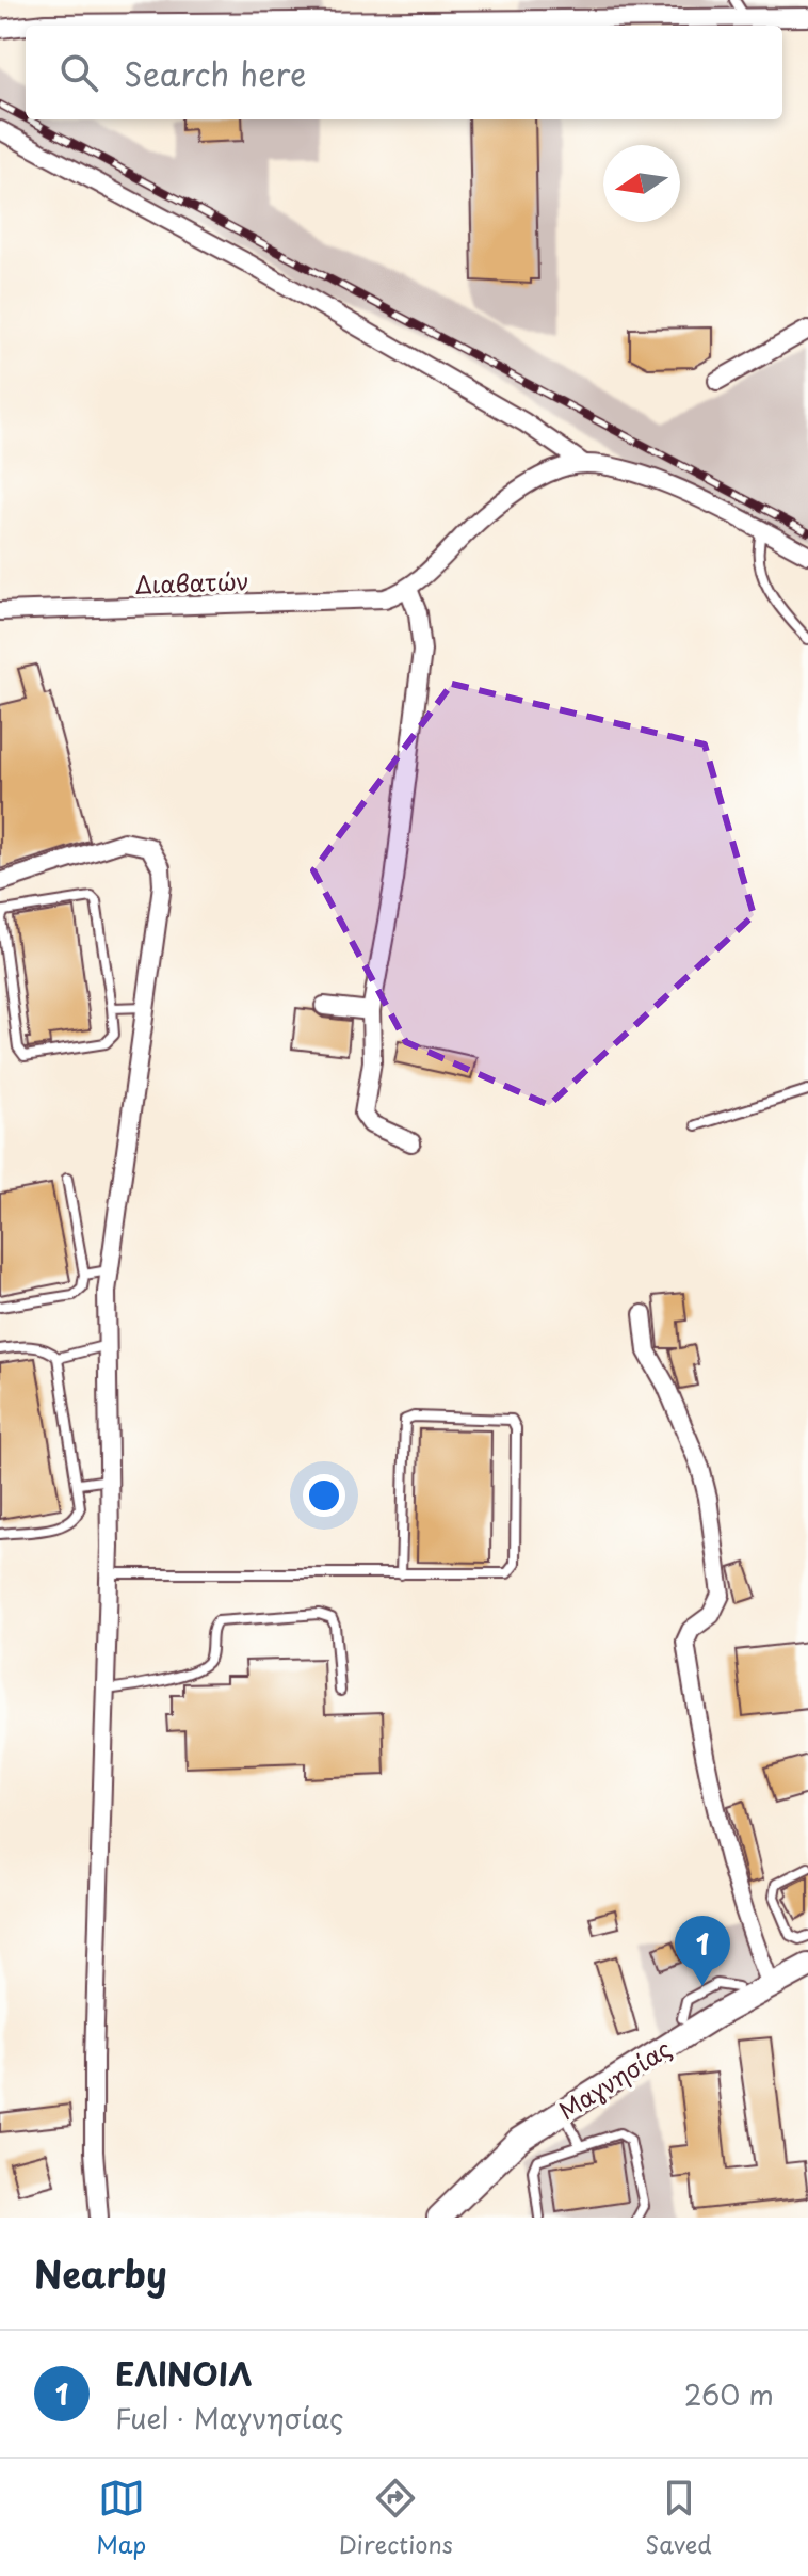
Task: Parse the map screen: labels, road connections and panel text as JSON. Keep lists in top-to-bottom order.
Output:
{
  "streets": {
    "street": ["Διαβατών", "Μαγνησίας"]
  },
  "north": "left",
  "page": {
    "search": "Search here",
    "pins": "1",
    "heading": "Nearby",
    "list": [
      {
        "mark": "1",
        "name": "ΕΛΙΝΟΙΛ",
        "note": "Fuel · Μαγνησίας",
        "value": "260 m"
      }
    ],
    "nav": ["Map", "Directions", "Saved"]
  }
}
